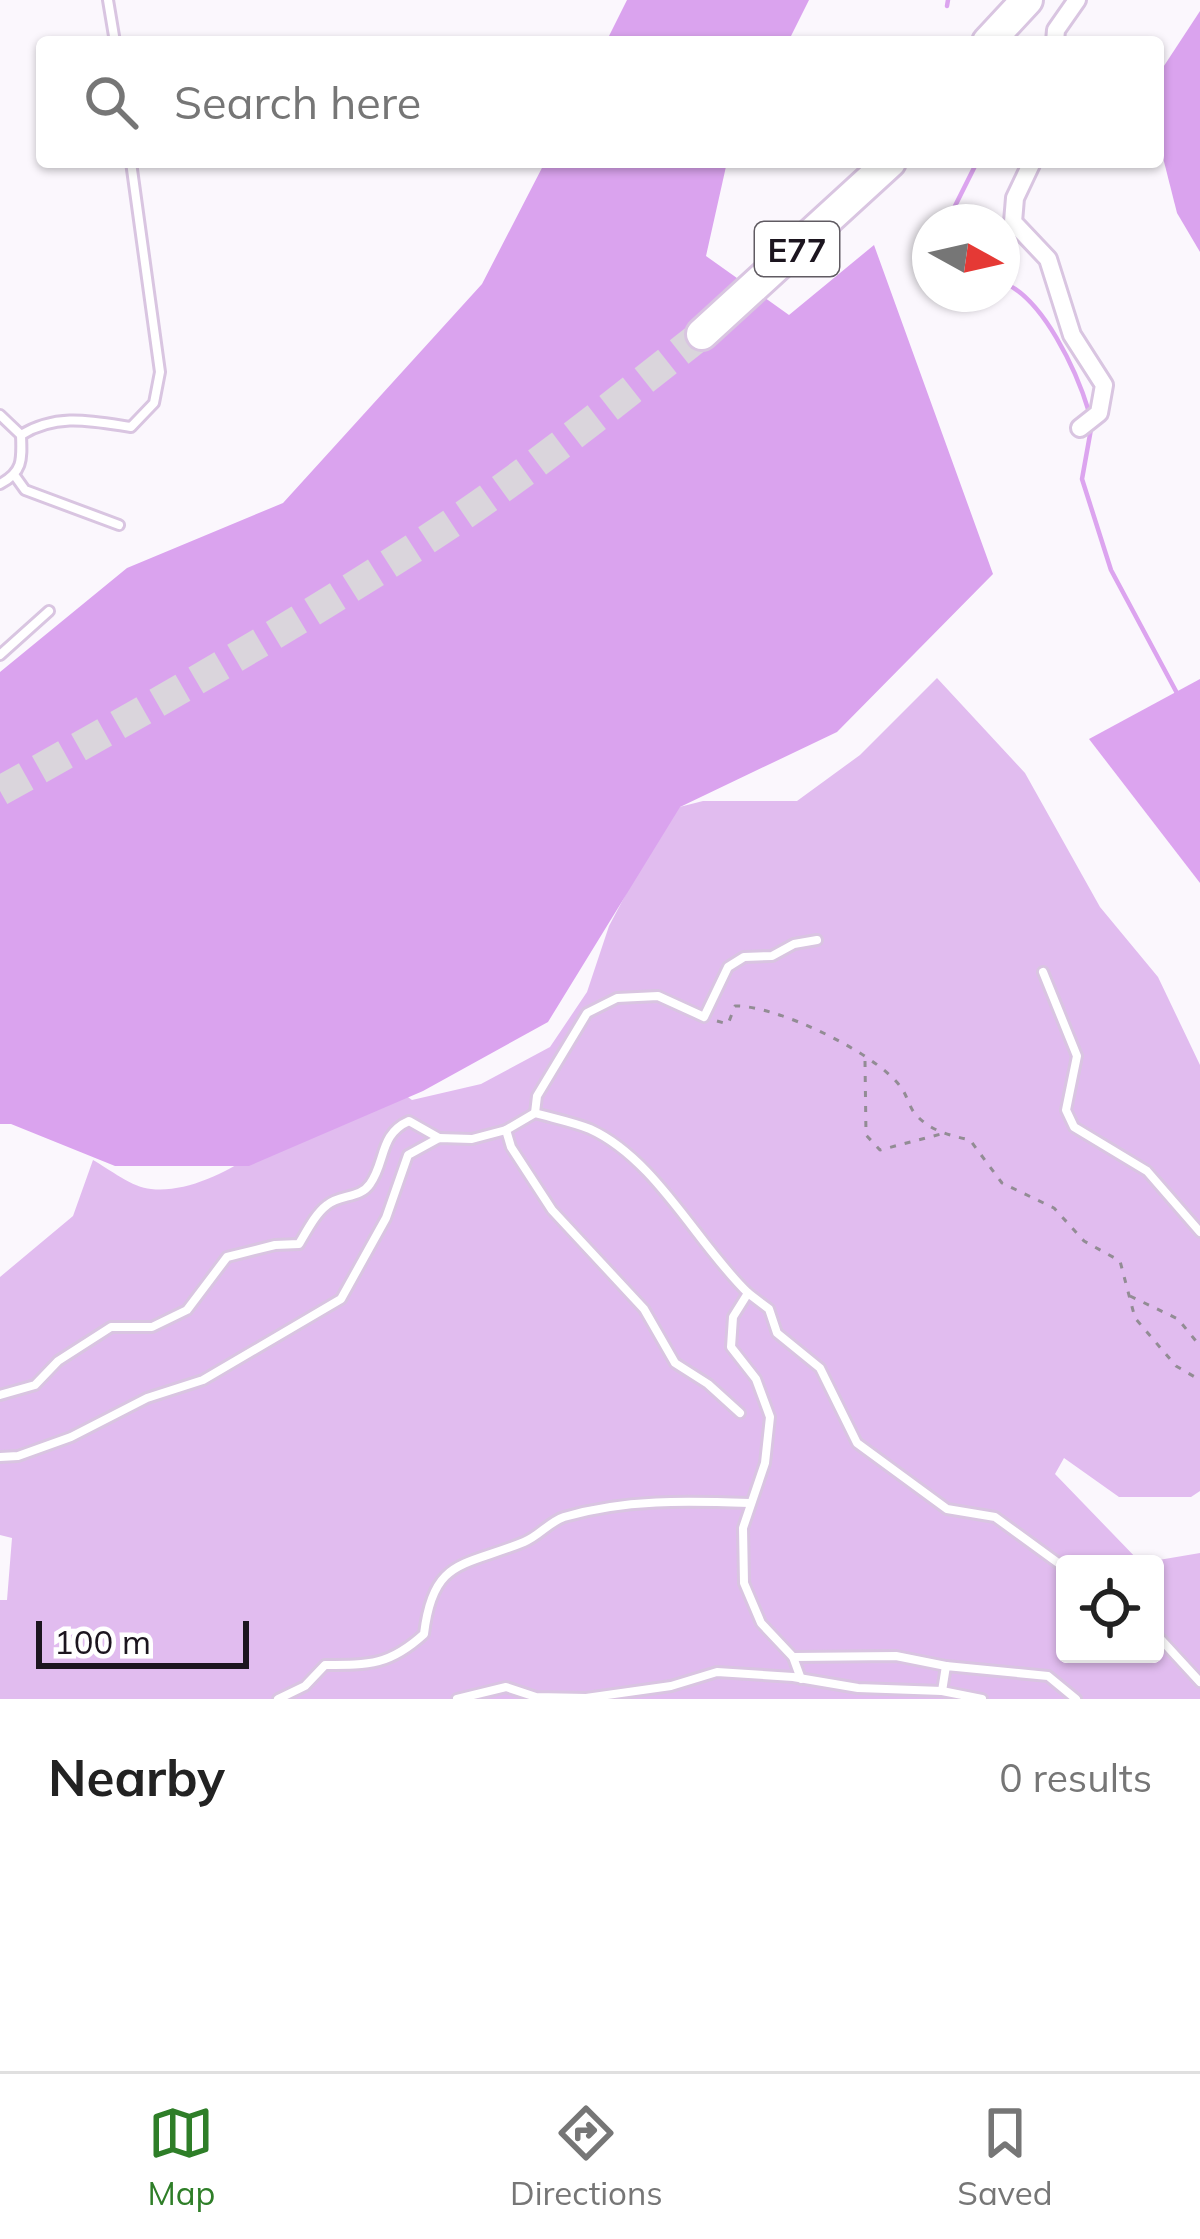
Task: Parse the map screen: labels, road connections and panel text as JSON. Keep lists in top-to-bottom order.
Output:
{
  "streets": {
    "highway": ["E77"]
  },
  "scale_bar": "100 m",
  "north": "right",
  "page": {
    "search": "Search here",
    "scale": "100 m",
    "heading": ["Nearby", "0 results"],
    "nav": ["Map", "Directions", "Saved"]
  }
}
